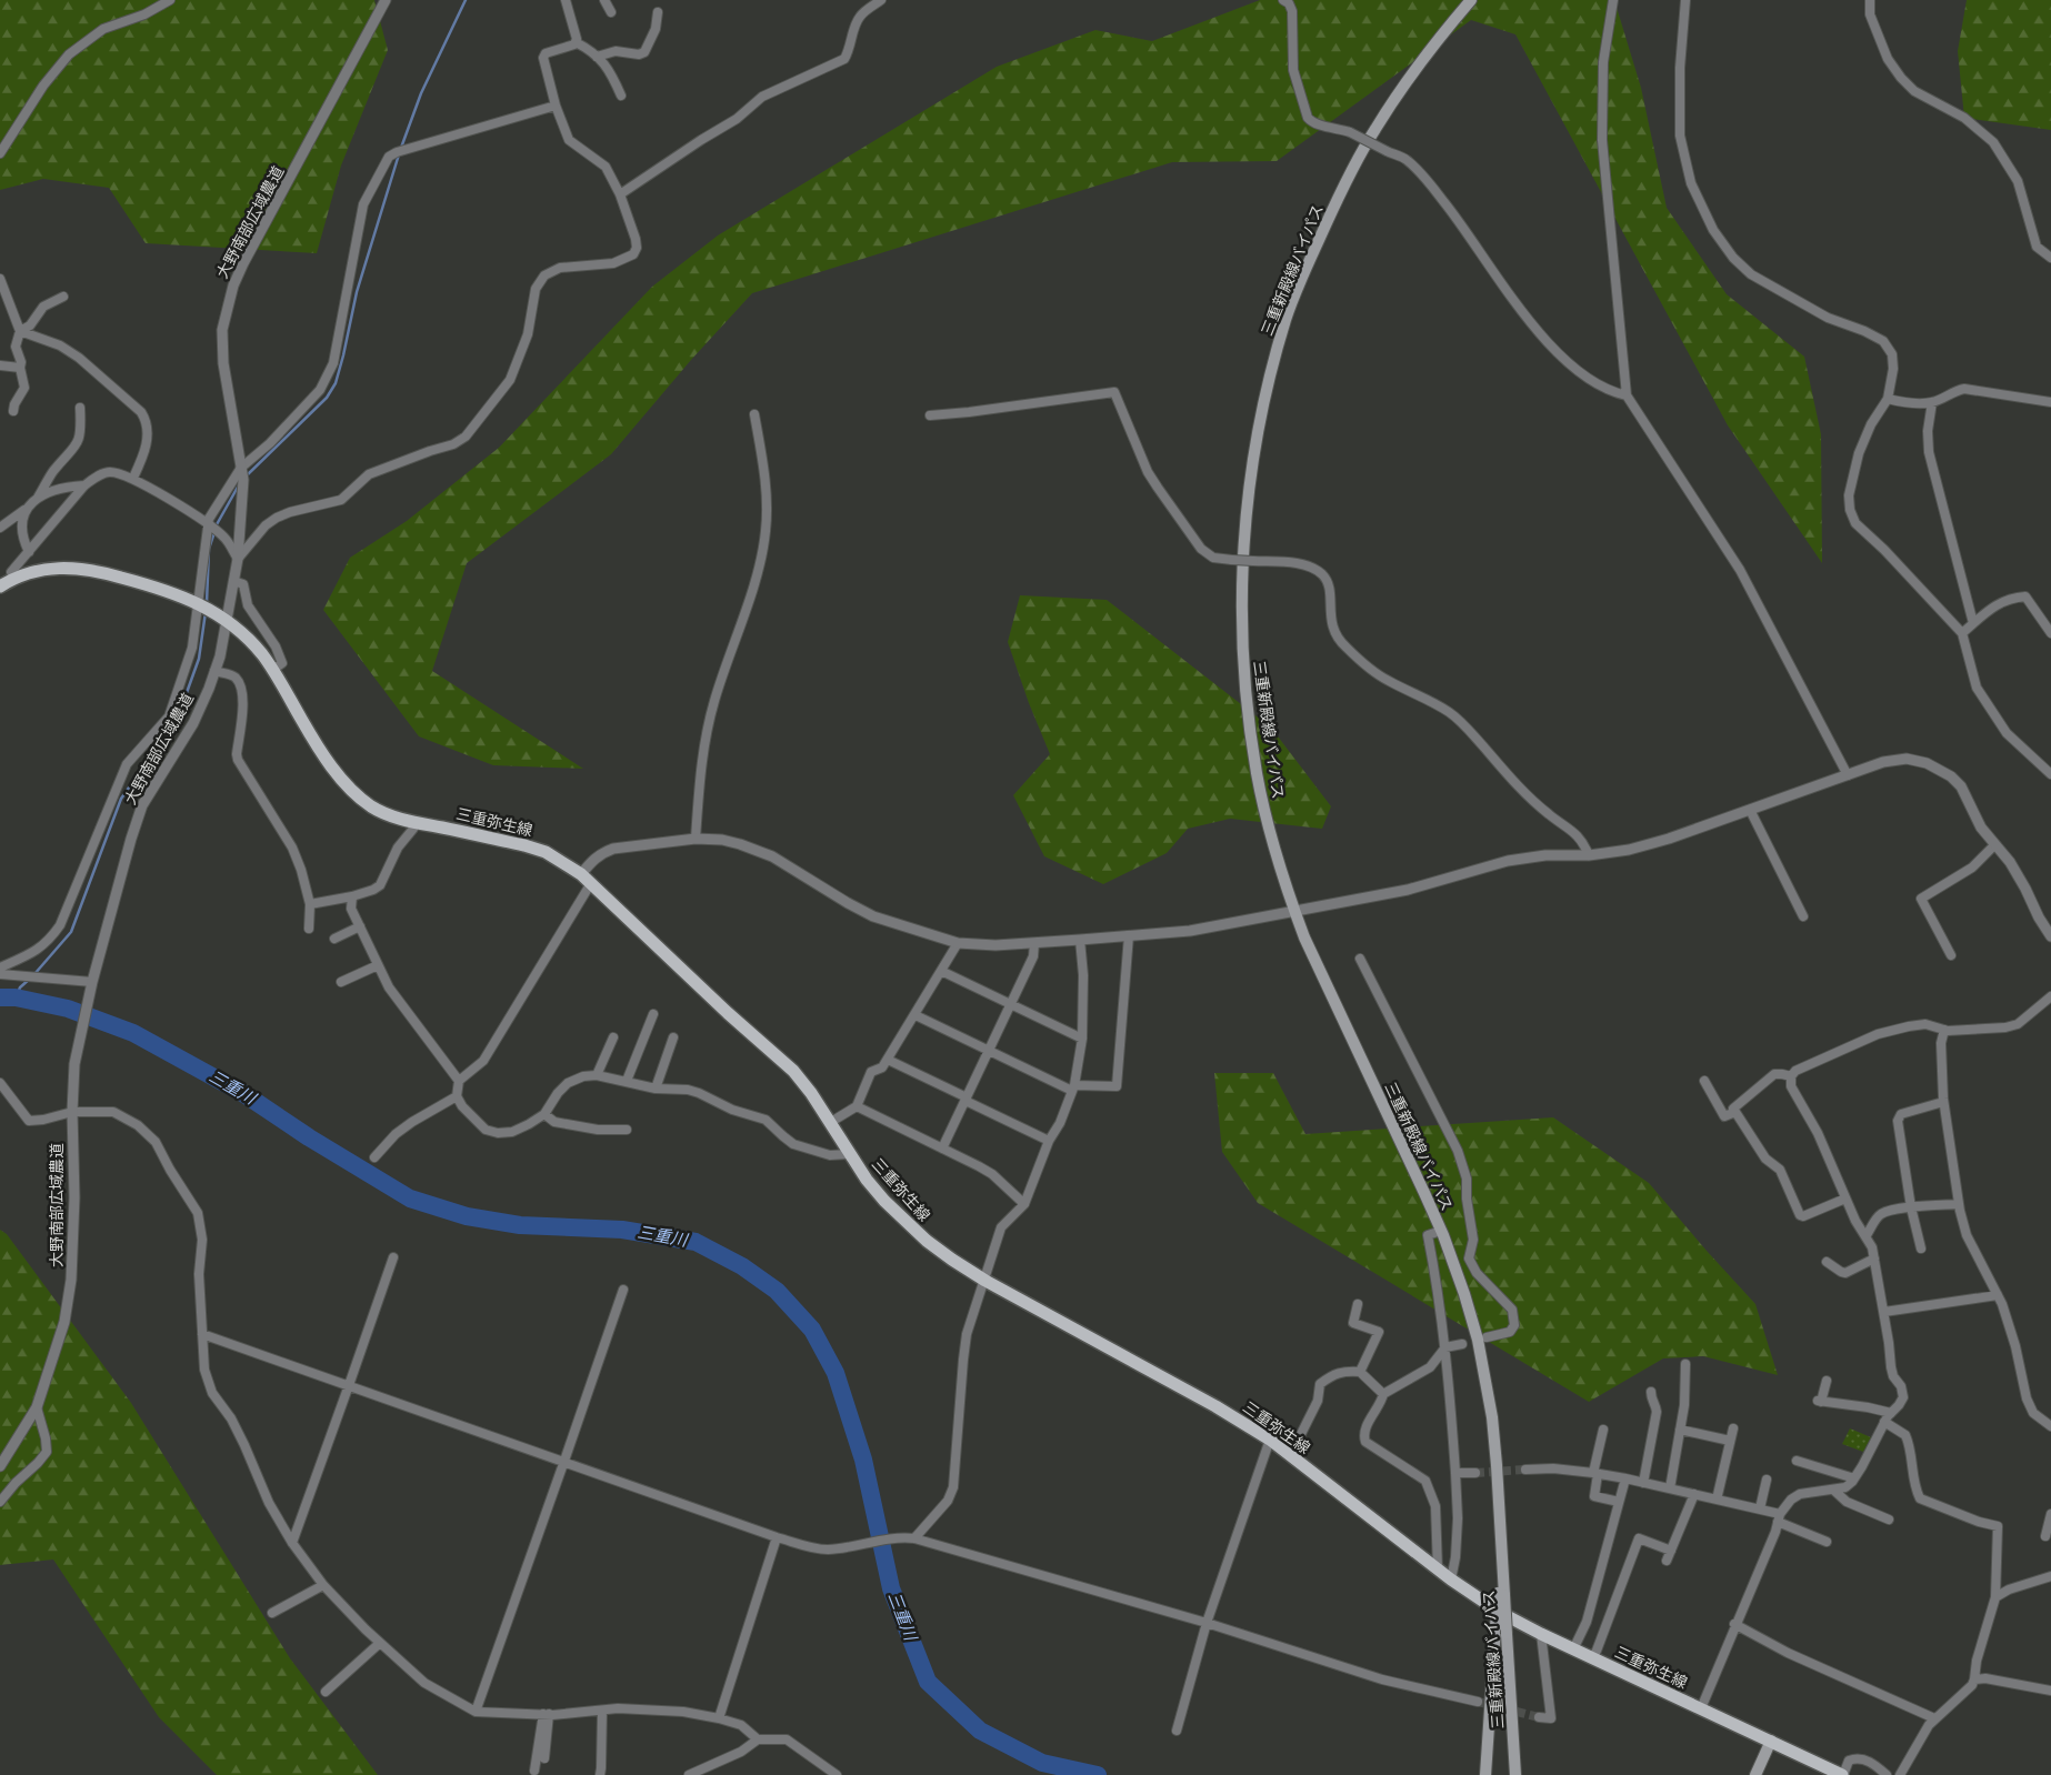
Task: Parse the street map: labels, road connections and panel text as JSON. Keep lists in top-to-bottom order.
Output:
{
  "streets": {
    "main road": ["三重新殿線バイパス", "三重弥生線"],
    "street": ["大野南部広域農道"]
  },
  "crossings": [
    ["大野南部広域農道", "三重弥生線"]
  ],
  "water": ["三重川"]
}
